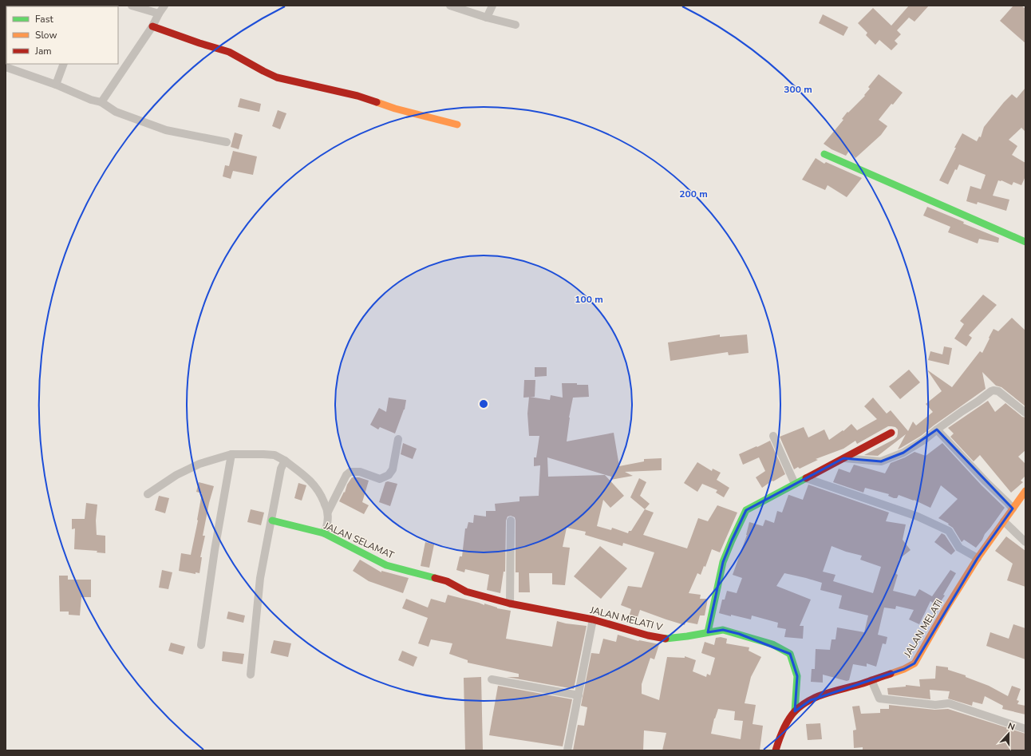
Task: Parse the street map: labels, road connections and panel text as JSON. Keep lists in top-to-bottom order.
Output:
{
  "streets": {
    "street": ["JALAN SELAMAT", "JALAN MELATI V", "JALAN MELATI"]
  },
  "crossings": [
    ["JALAN SELAMAT", "JALAN MELATI V"],
    ["JALAN MELATI V", "JALAN MELATI"]
  ],
  "legend": ["Fast", "Slow", "Jam"],
  "north": "top",
  "rings": ["300 m", "200 m", "100 m"]
}
